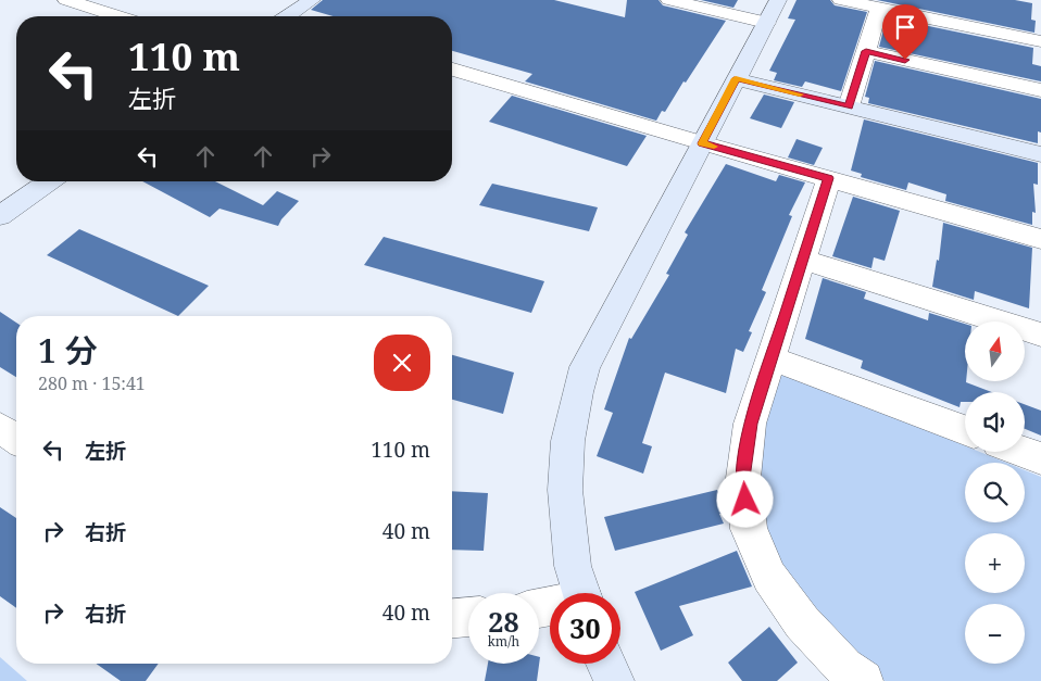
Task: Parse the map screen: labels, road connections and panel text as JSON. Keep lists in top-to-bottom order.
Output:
{
  "north": "top",
  "page": {
    "turn": ["110 m", "左折"],
    "heading": ["1 分", "280 m · 15:41"],
    "map_buttons": ["+", "−"],
    "list": [
      {
        "name": "左折",
        "value": "110 m"
      },
      {
        "name": "右折",
        "value": "40 m"
      },
      {
        "name": "右折",
        "value": "40 m"
      }
    ],
    "speed": "28 km/h",
    "limit": "30"
  }
}
